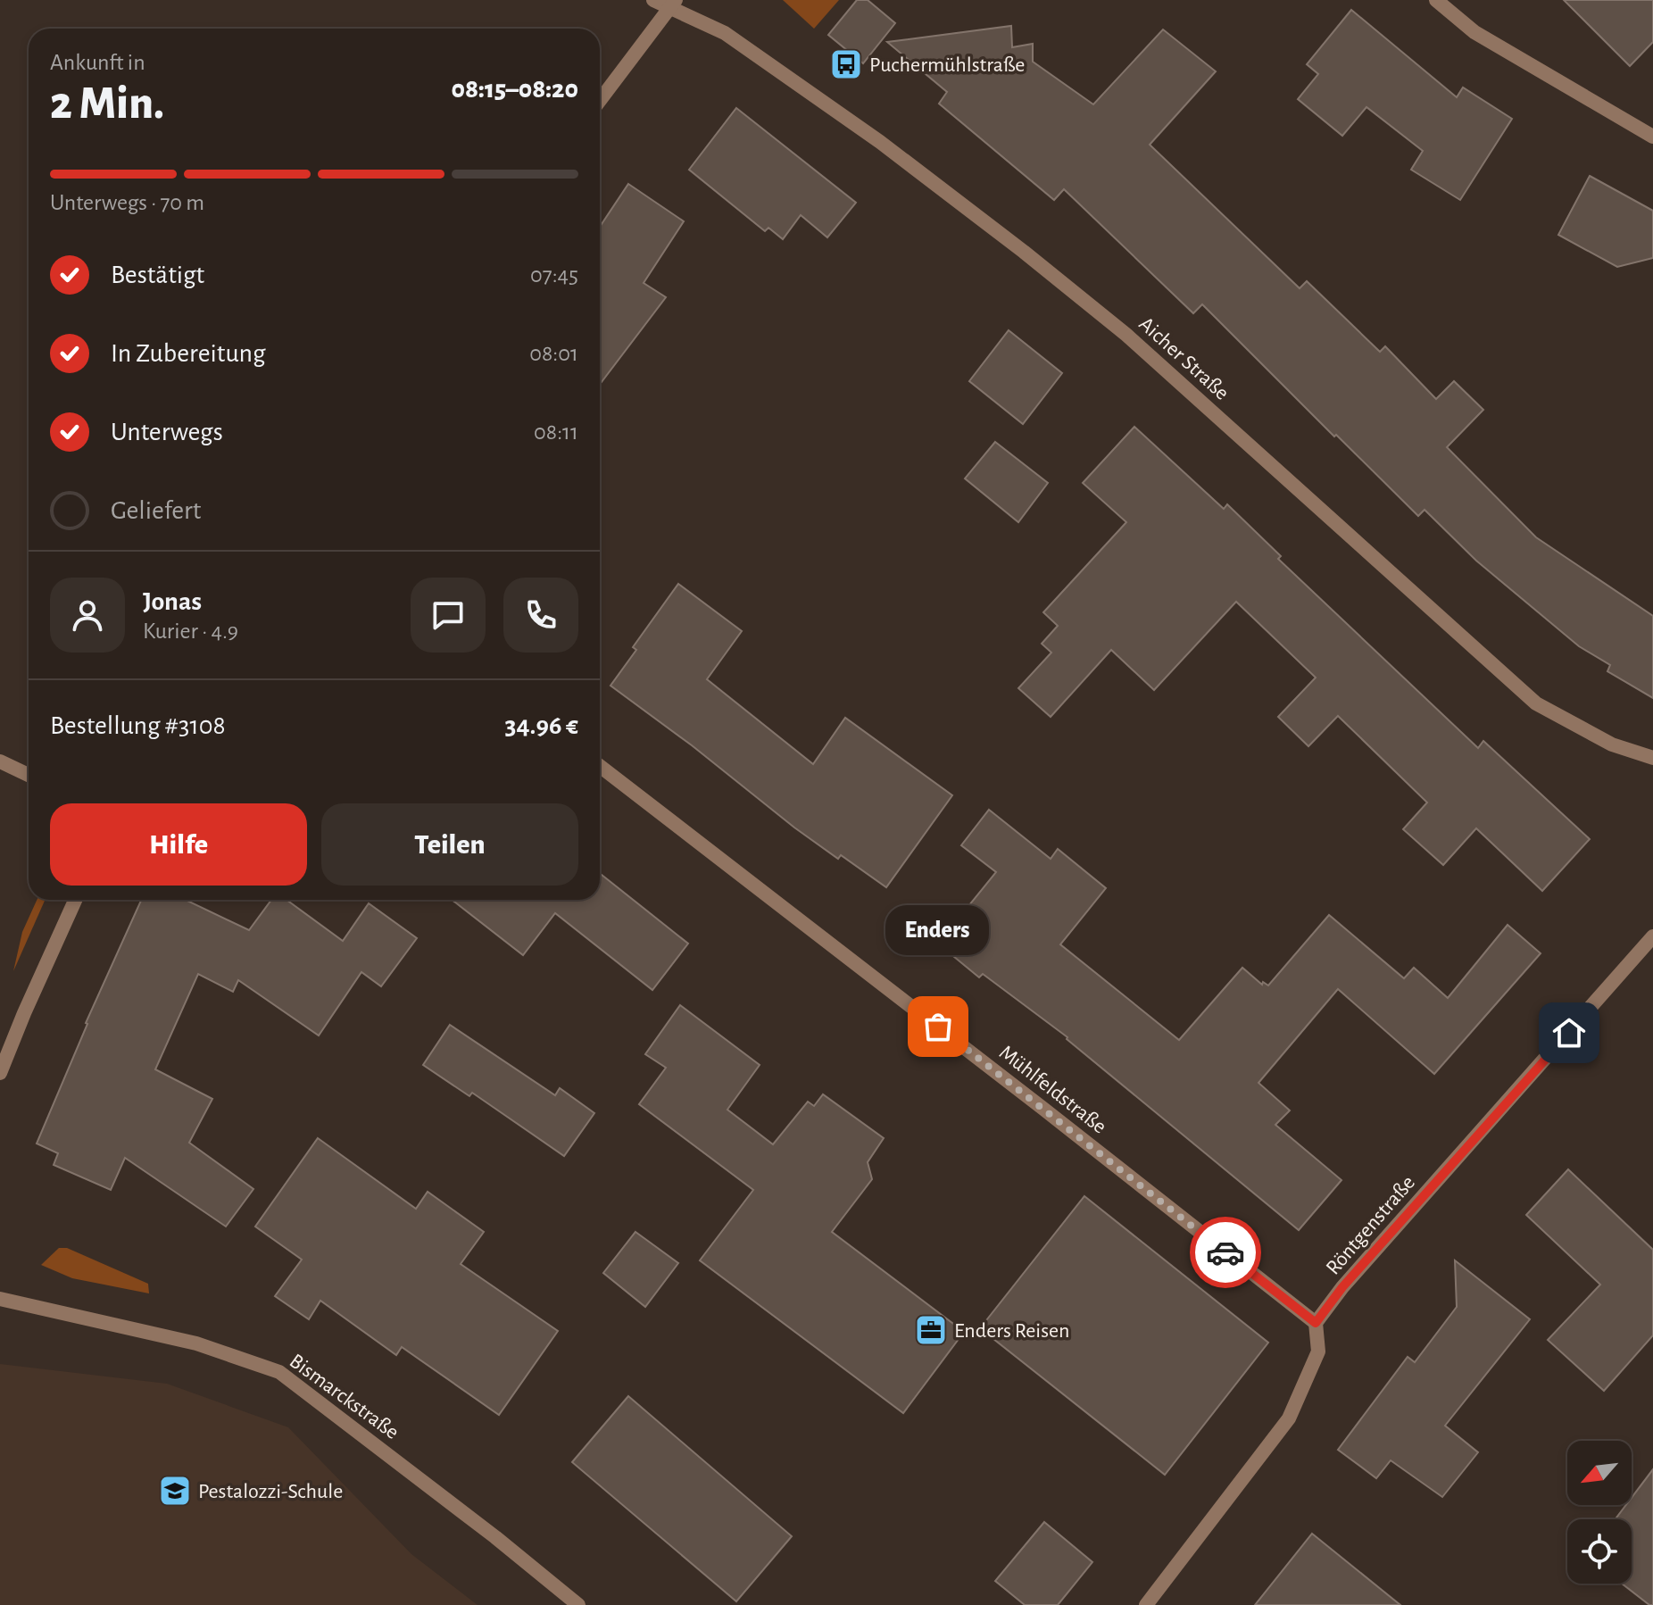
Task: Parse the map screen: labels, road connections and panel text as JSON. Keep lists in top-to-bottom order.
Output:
{
  "streets": {
    "street": [
      "Aicher Straße",
      "Mühlfeldstraße",
      "Röntgenstraße",
      "Bismarckstraße"
    ]
  },
  "crossings": [
    ["Mühlfeldstraße", "Röntgenstraße"]
  ],
  "places": {
    "bus stop": ["Puchermühlstraße"],
    "other": ["Enders"],
    "office": ["Enders Reisen"],
    "school or university": ["Pestalozzi-Schule"]
  },
  "north": "bottom left",
  "page": {
    "heading": ["2 Min.", "Ankunft in", "08:15–08:20"],
    "panel": [
      "Jonas",
      "Kurier · 4.9",
      "Bestellung #3108",
      "34.96 €"
    ],
    "bar": "Unterwegs · 70 m",
    "list": [
      ["Bestätigt", "07:45"],
      ["In Zubereitung", "08:01"],
      ["Unterwegs", "08:11"],
      "Geliefert"
    ],
    "buttons": ["Hilfe", "Teilen"],
    "bubble": "Enders"
  }
}
